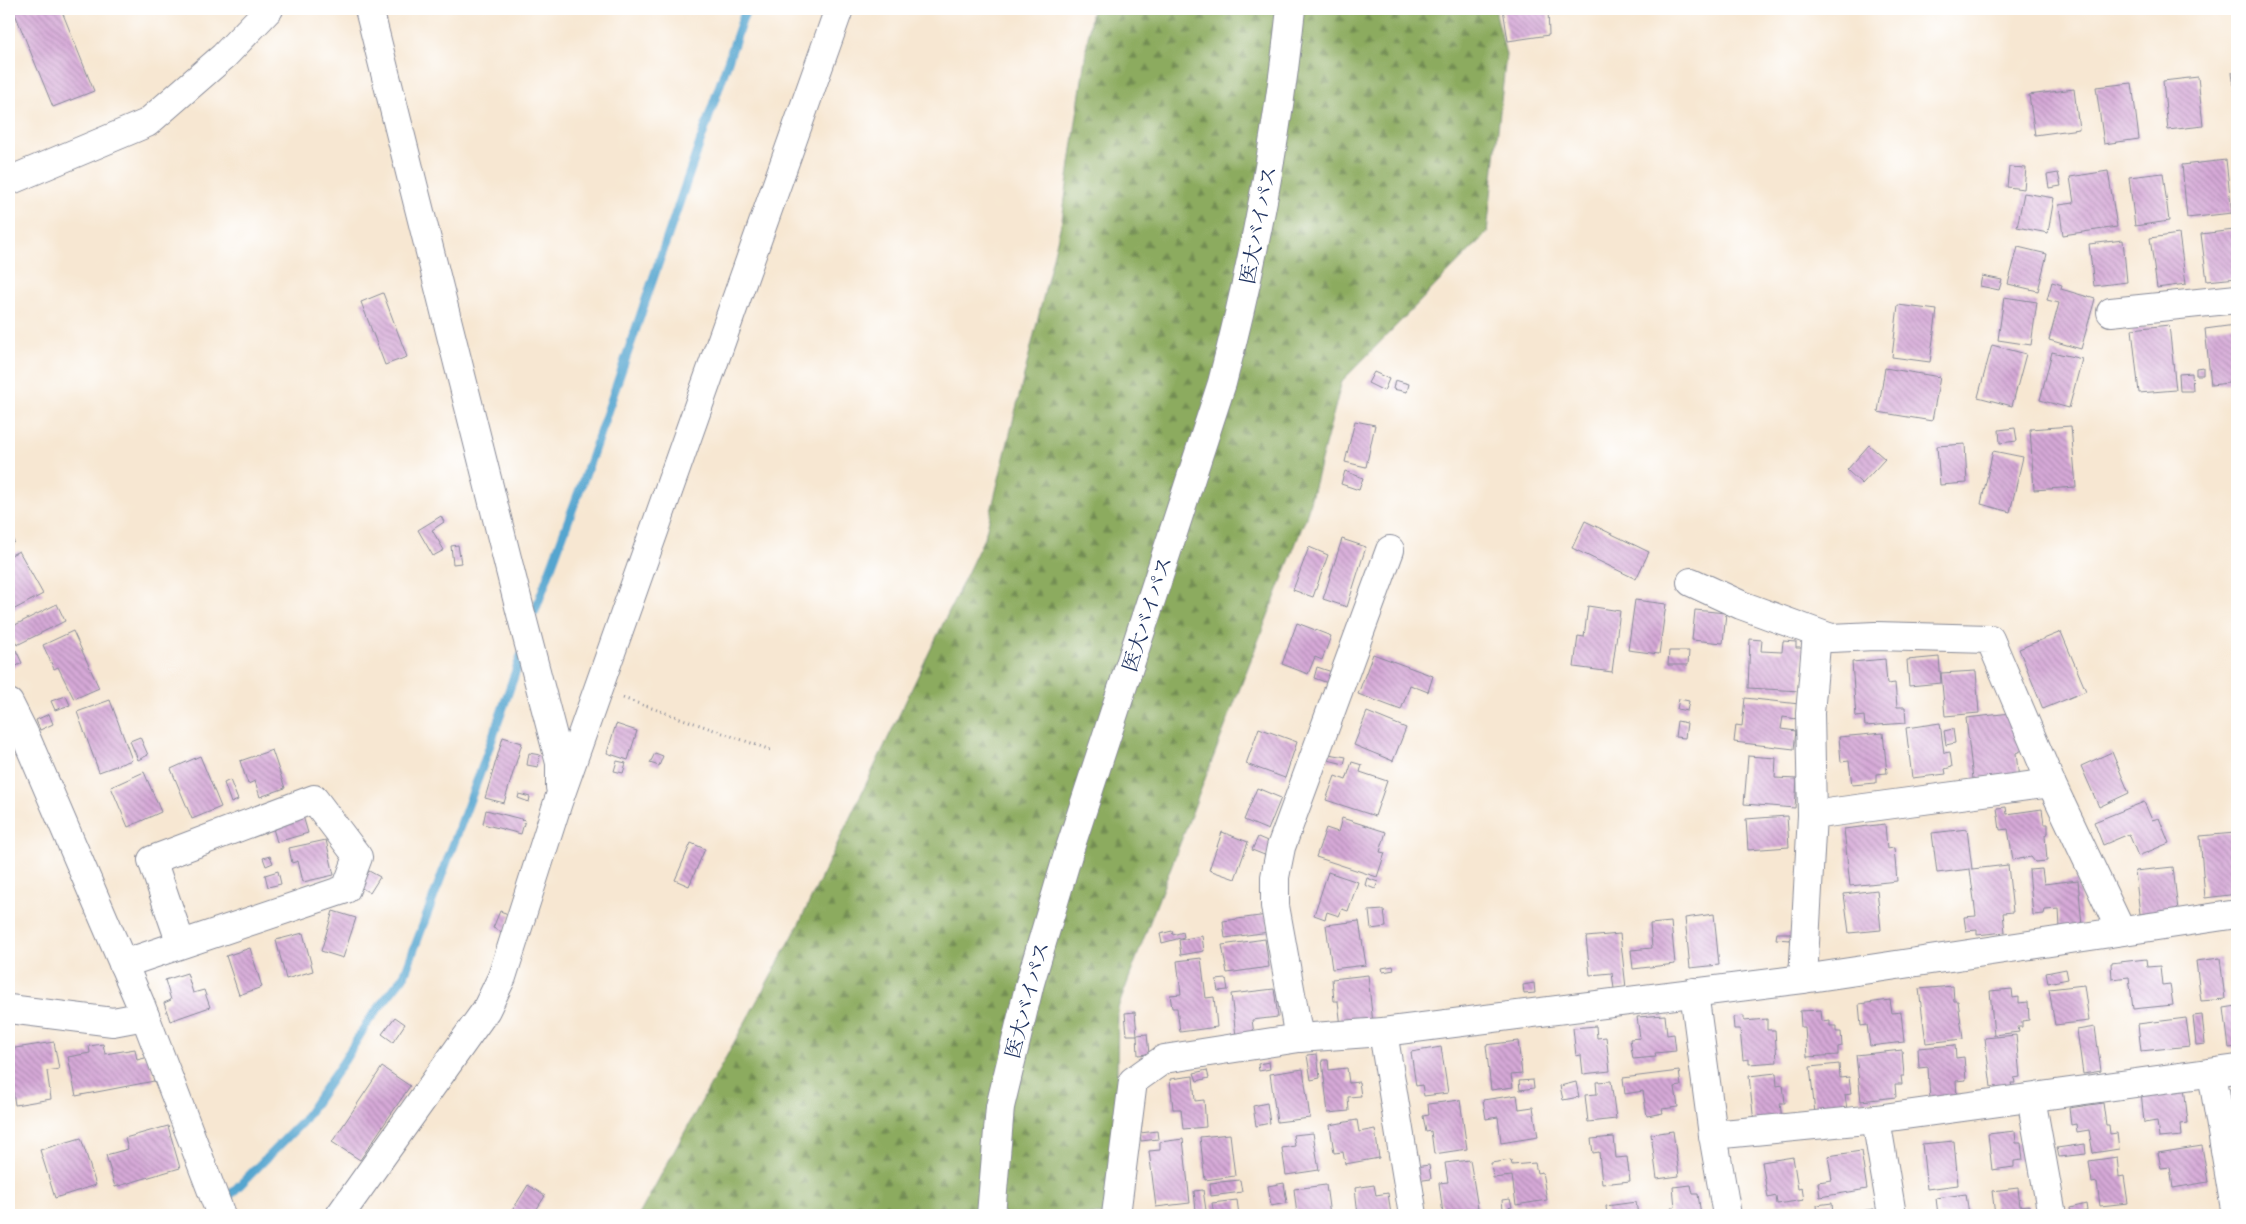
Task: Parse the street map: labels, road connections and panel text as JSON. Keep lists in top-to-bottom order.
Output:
{
  "streets": {
    "street": ["医大バイパス"]
  }
}
